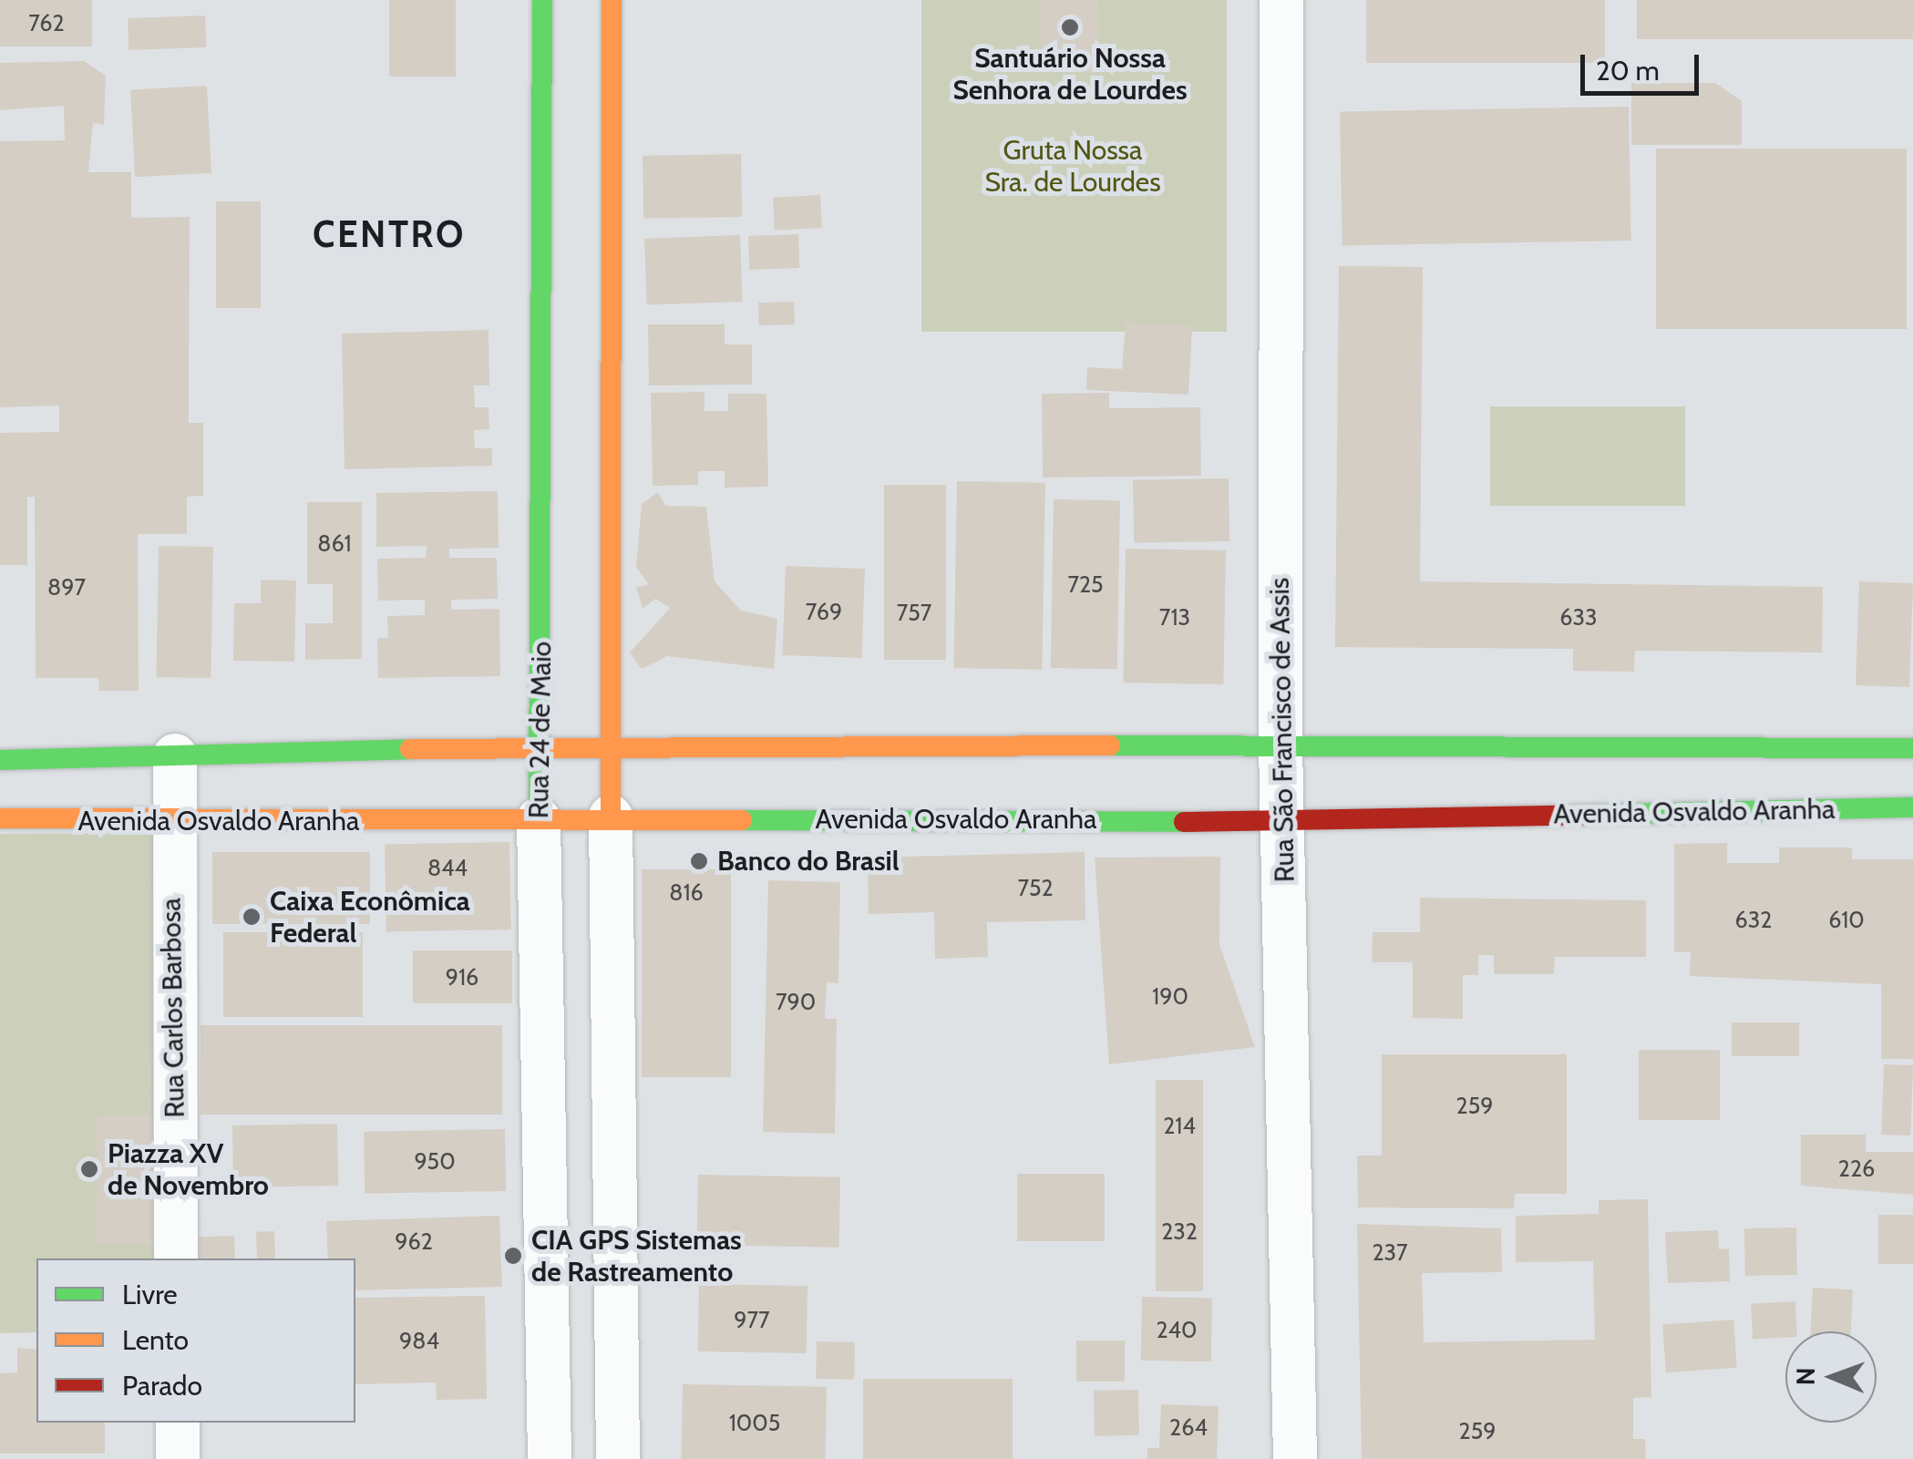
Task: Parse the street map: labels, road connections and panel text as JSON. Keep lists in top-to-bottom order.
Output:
{
  "streets": {
    "main road": ["Rua 24 de Maio", "Avenida Osvaldo Aranha"],
    "street": ["Rua São Francisco de Assis", "Rua Carlos Barbosa"]
  },
  "crossings": [
    ["Rua 24 de Maio", "Avenida Osvaldo Aranha"],
    ["Rua São Francisco de Assis", "Avenida Osvaldo Aranha"],
    ["Avenida Osvaldo Aranha", "Rua Carlos Barbosa"]
  ],
  "districts": ["CENTRO"],
  "parks": ["Gruta Nossa Sra. de Lourdes"],
  "places": [
    "Santuário Nossa Senhora de Lourdes",
    "Banco do Brasil",
    "Caixa Econômica Federal",
    "Piazza XV de Novembro",
    "CIA GPS Sistemas de Rastreamento"
  ],
  "house_numbers": [
    "762",
    "861",
    "725",
    "897",
    "769",
    "757",
    "713",
    "633",
    "844",
    "752",
    "816",
    "632",
    "610",
    "916",
    "190",
    "790",
    "259",
    "214",
    "950",
    "226",
    "232",
    "962",
    "237",
    "977",
    "240",
    "984",
    "1005",
    "264",
    "259"
  ],
  "legend": ["Livre", "Lento", "Parado"],
  "scale_bar": "20 m",
  "north": "left"
}
